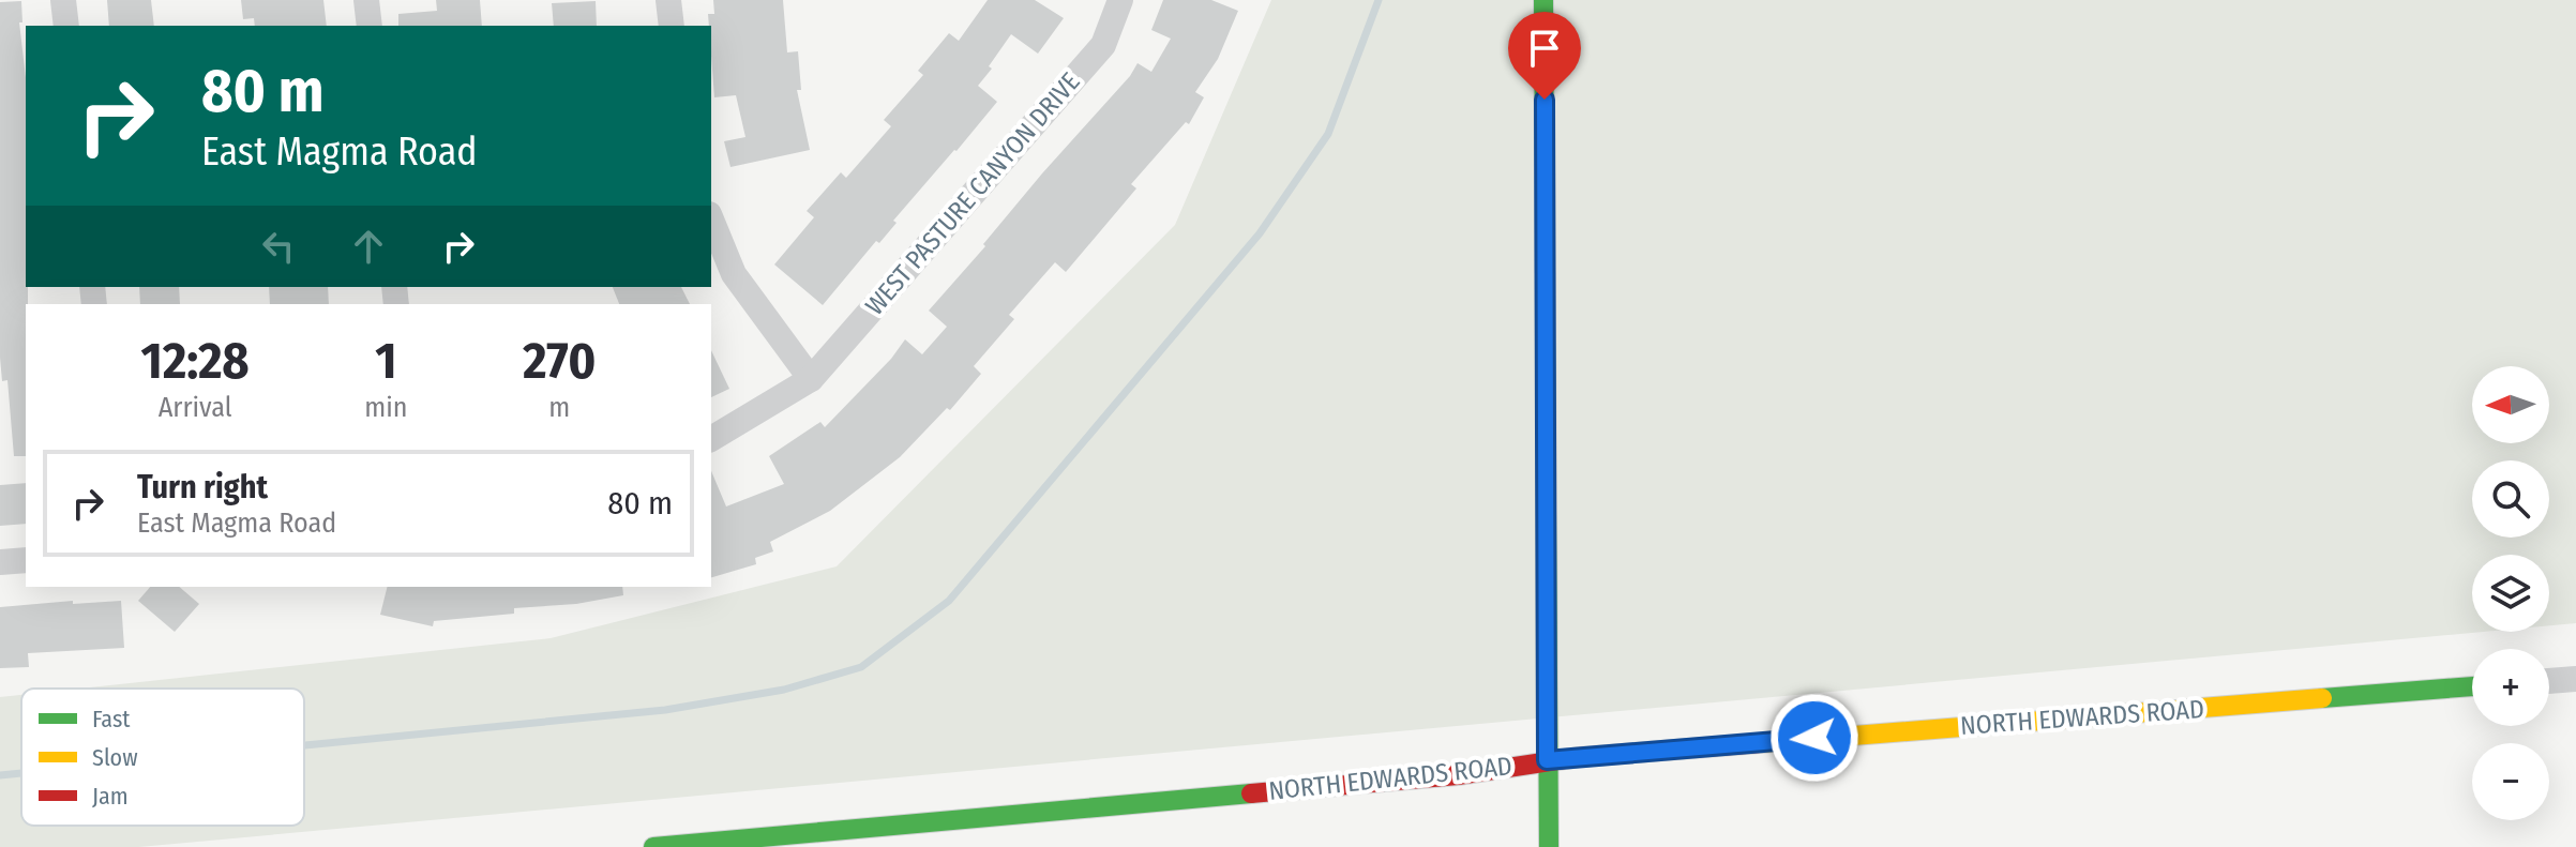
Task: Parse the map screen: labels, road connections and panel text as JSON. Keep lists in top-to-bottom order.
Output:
{
  "streets": {
    "street": ["WEST PASTURE CANYON DRIVE", "NORTH EDWARDS ROAD"]
  },
  "legend": ["Fast", "Slow", "Jam"],
  "north": "left",
  "page": {
    "turn": ["80 m", "East Magma Road"],
    "eta": [
      "12:28",
      "Arrival",
      "1",
      "min",
      "270",
      "m"
    ],
    "map_buttons": ["+", "−"],
    "list": [
      {
        "name": "Turn right",
        "note": "East Magma Road",
        "value": "80 m"
      }
    ]
  }
}
